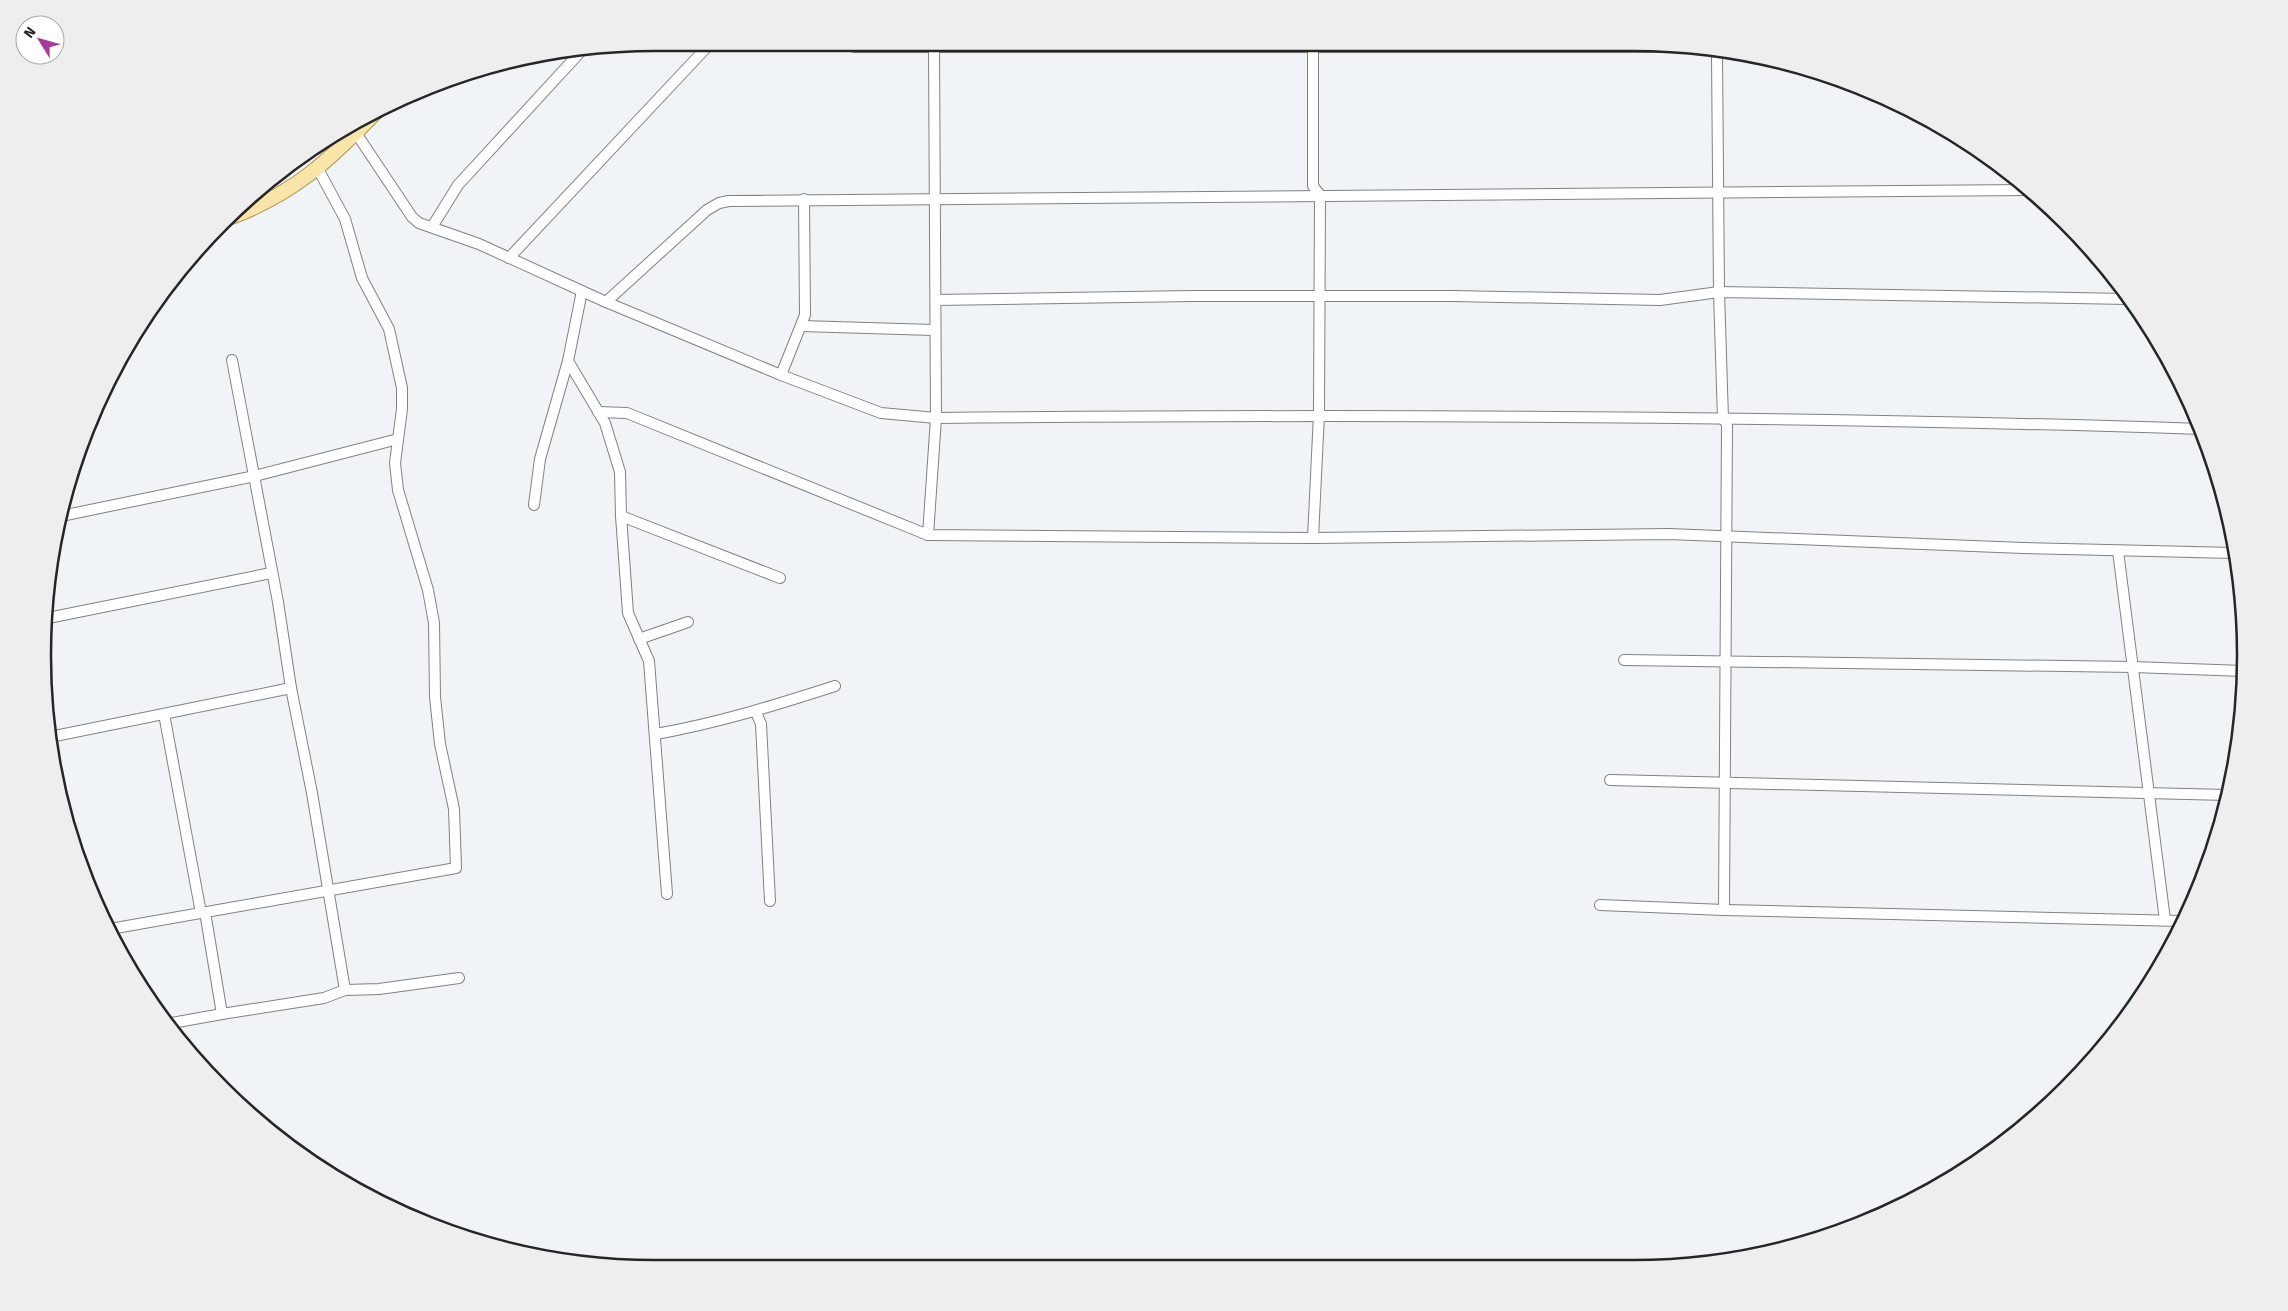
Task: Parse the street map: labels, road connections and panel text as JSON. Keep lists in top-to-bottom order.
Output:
{
  "north": "top left"
}
